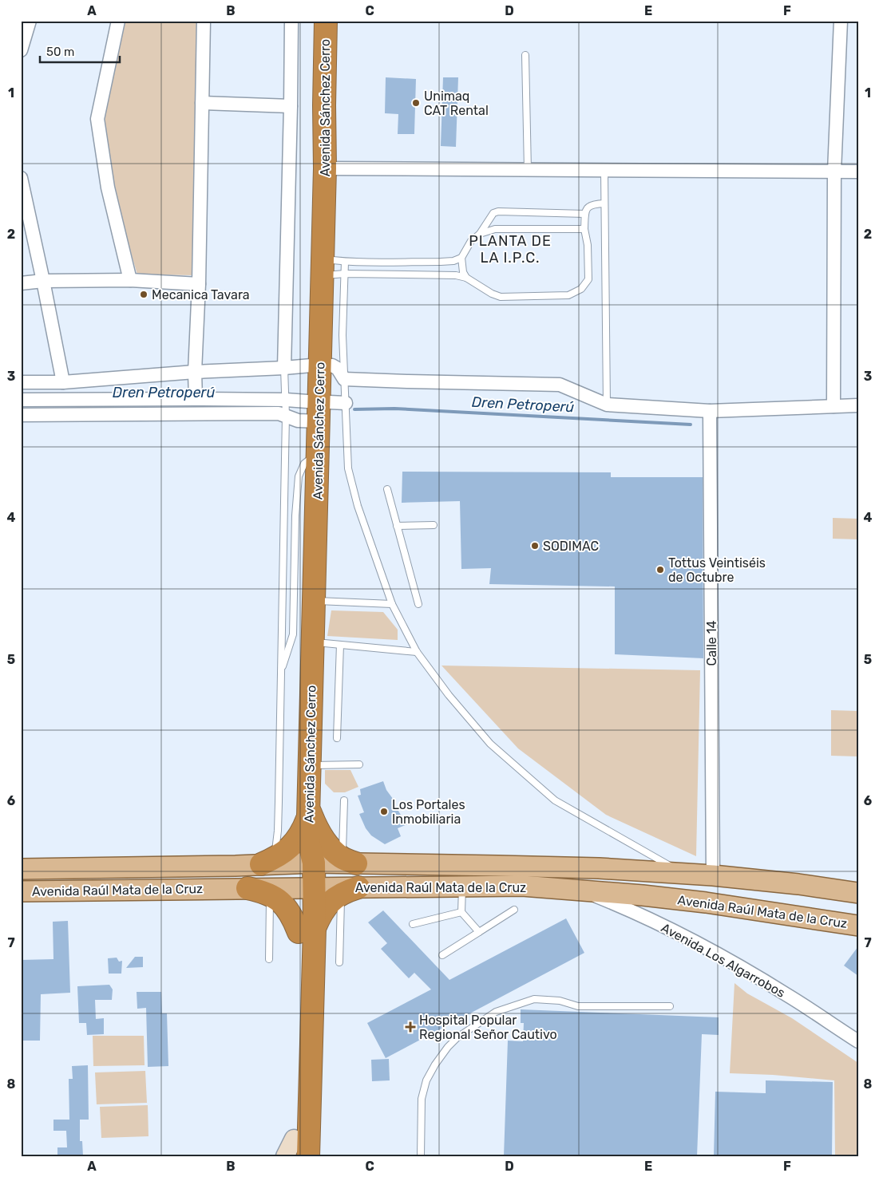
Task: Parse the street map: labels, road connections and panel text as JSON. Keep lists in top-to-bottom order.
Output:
{
  "streets": {
    "highway": ["Avenida Sánchez Cerro"],
    "main road": ["Avenida Raúl Mata de la Cruz"],
    "street": ["Calle 14", "Avenida Los Algarrobos"]
  },
  "crossings": [
    ["Avenida Sánchez Cerro", "Avenida Raúl Mata de la Cruz"],
    ["Calle 14", "Avenida Raúl Mata de la Cruz"],
    ["Avenida Raúl Mata de la Cruz", "Avenida Los Algarrobos"]
  ],
  "districts": ["PLANTA DE LA I.P.C."],
  "water": ["Dren Petroperú"],
  "places": {
    "other": [
      "Unimaq CAT Rental",
      "Mecanica Tavara",
      "SODIMAC",
      "Tottus Veintiséis de Octubre",
      "Los Portales Inmobiliaria"
    ],
    "health": ["Hospital Popular Regional Señor Cautivo"]
  },
  "scale_bar": "50 m",
  "grid": {
    "columns": [
      "A",
      "B",
      "C",
      "D",
      "E",
      "F"
    ],
    "rows": [
      "1",
      "2",
      "3",
      "4",
      "5",
      "6",
      "7",
      "8"
    ]
  }
}
